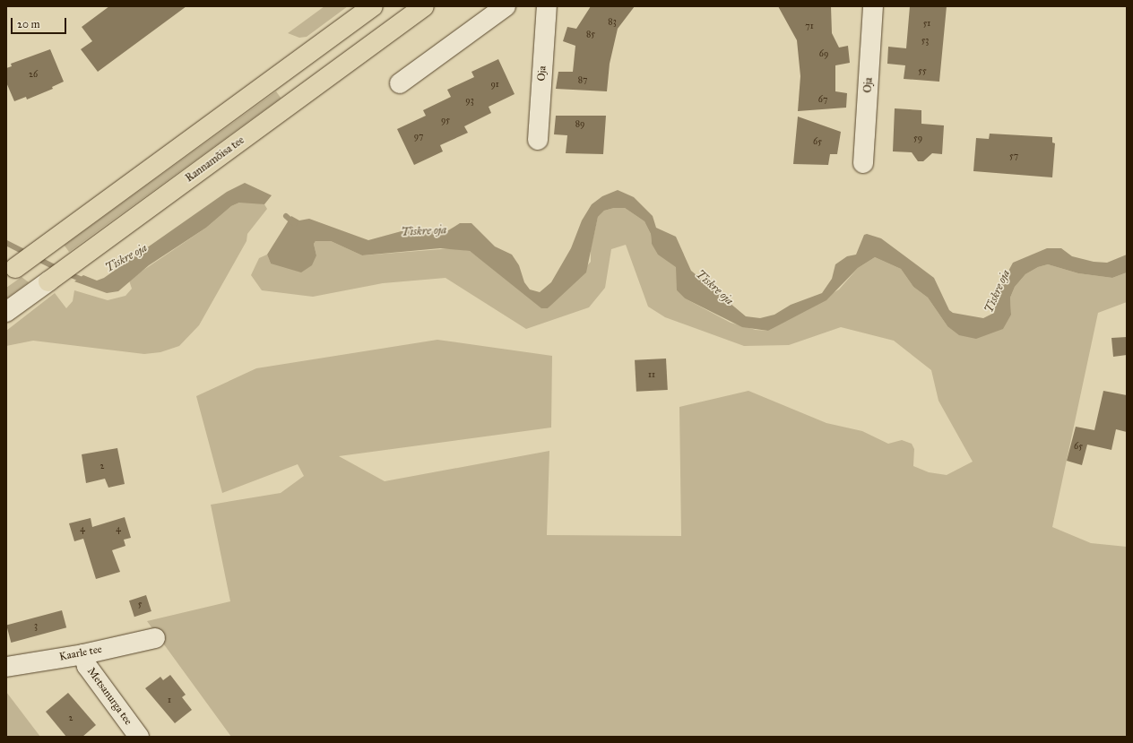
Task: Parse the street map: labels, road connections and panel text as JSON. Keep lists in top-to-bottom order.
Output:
{
  "streets": {
    "main road": ["Rannamõisa tee"],
    "street": ["Oja", "Kaarle tee", "Metsanurga tee"]
  },
  "crossings": [
    ["Kaarle tee", "Metsanurga tee"]
  ],
  "water": ["Tiskre oja"],
  "house_numbers": [
    "83",
    "51",
    "71",
    "85",
    "53",
    "69",
    "55",
    "26",
    "87",
    "91",
    "67",
    "93",
    "95",
    "89",
    "97",
    "59",
    "65",
    "57",
    "11",
    "65",
    "2",
    "4",
    "4",
    "5",
    "3",
    "1",
    "2"
  ],
  "scale_bar": "20 m"
}
